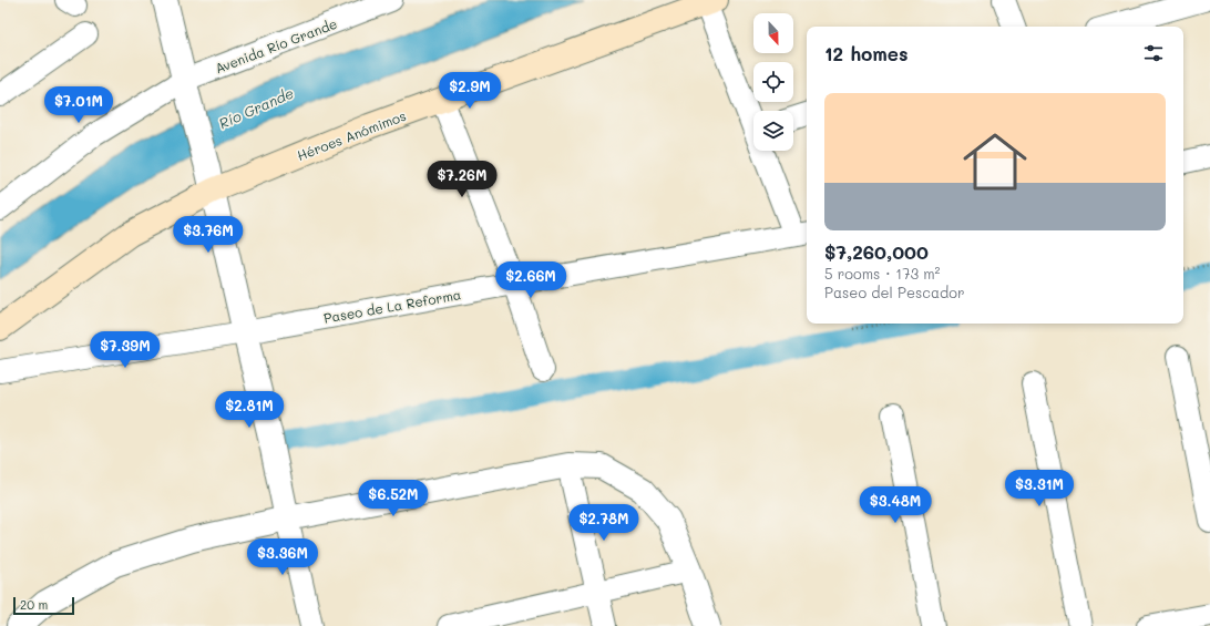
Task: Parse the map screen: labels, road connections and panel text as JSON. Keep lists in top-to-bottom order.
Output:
{
  "streets": {
    "main road": ["Héroes Anómimos"],
    "street": ["Avenida Río Grande", "Paseo de La Reforma"]
  },
  "water": ["Río Grande"],
  "scale_bar": "20 m",
  "north": "bottom",
  "page": {
    "heading": "12 homes",
    "price": [
      "$2.9M",
      "$7.01M",
      "$7.26M",
      "$3.76M",
      "$2.66M",
      "$7.39M",
      "$2.81M",
      "$3.31M",
      "$6.52M",
      "$3.48M",
      "$2.78M",
      "$3.36M"
    ],
    "list": [
      {
        "name": "$7,260,000",
        "note": "5 rooms · 173 m² · Paseo del Pescador"
      }
    ],
    "scale": "20 m"
  }
}
